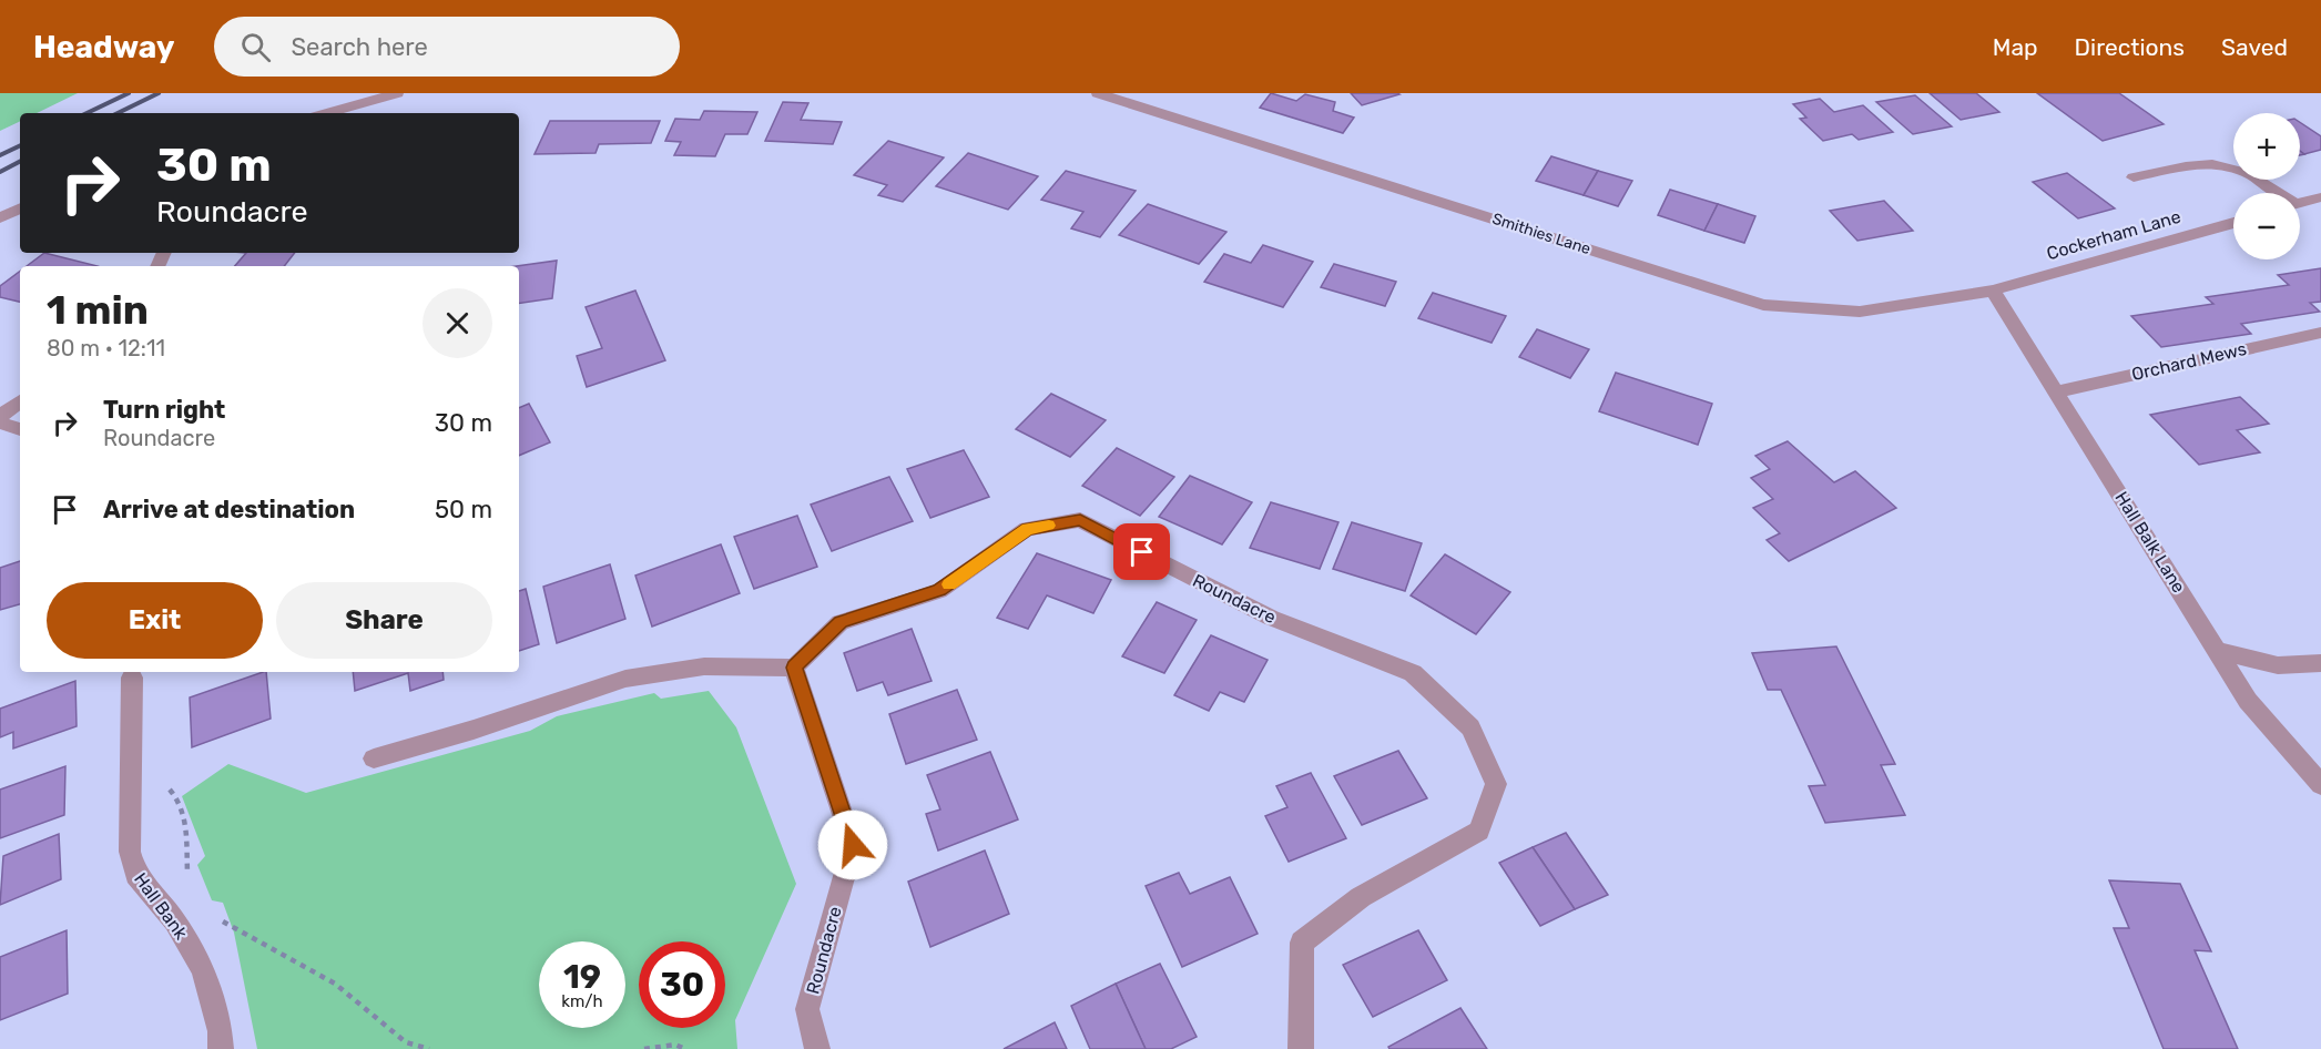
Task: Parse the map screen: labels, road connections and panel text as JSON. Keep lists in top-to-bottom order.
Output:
{
  "streets": {
    "street": [
      "Smithies Lane",
      "Cockerham Lane",
      "Orchard Mews",
      "Hall Balk Lane",
      "Roundacre",
      "Hall Bank"
    ]
  },
  "crossings": [
    ["Smithies Lane", "Cockerham Lane"],
    ["Smithies Lane", "Hall Balk Lane"],
    ["Cockerham Lane", "Hall Balk Lane"],
    ["Orchard Mews", "Hall Balk Lane"]
  ],
  "page": {
    "header": "Headway",
    "search": "Search here",
    "nav": ["Map", "Directions", "Saved"],
    "map_buttons": ["+", "−"],
    "turn": ["30 m", "Roundacre"],
    "heading": ["1 min", "80 m · 12:11"],
    "list": [
      {
        "name": "Turn right",
        "note": "Roundacre",
        "value": "30 m"
      },
      {
        "name": "Arrive at destination",
        "value": "50 m"
      }
    ],
    "buttons": ["Exit", "Share"],
    "speed": "19 km/h",
    "limit": "30"
  }
}
